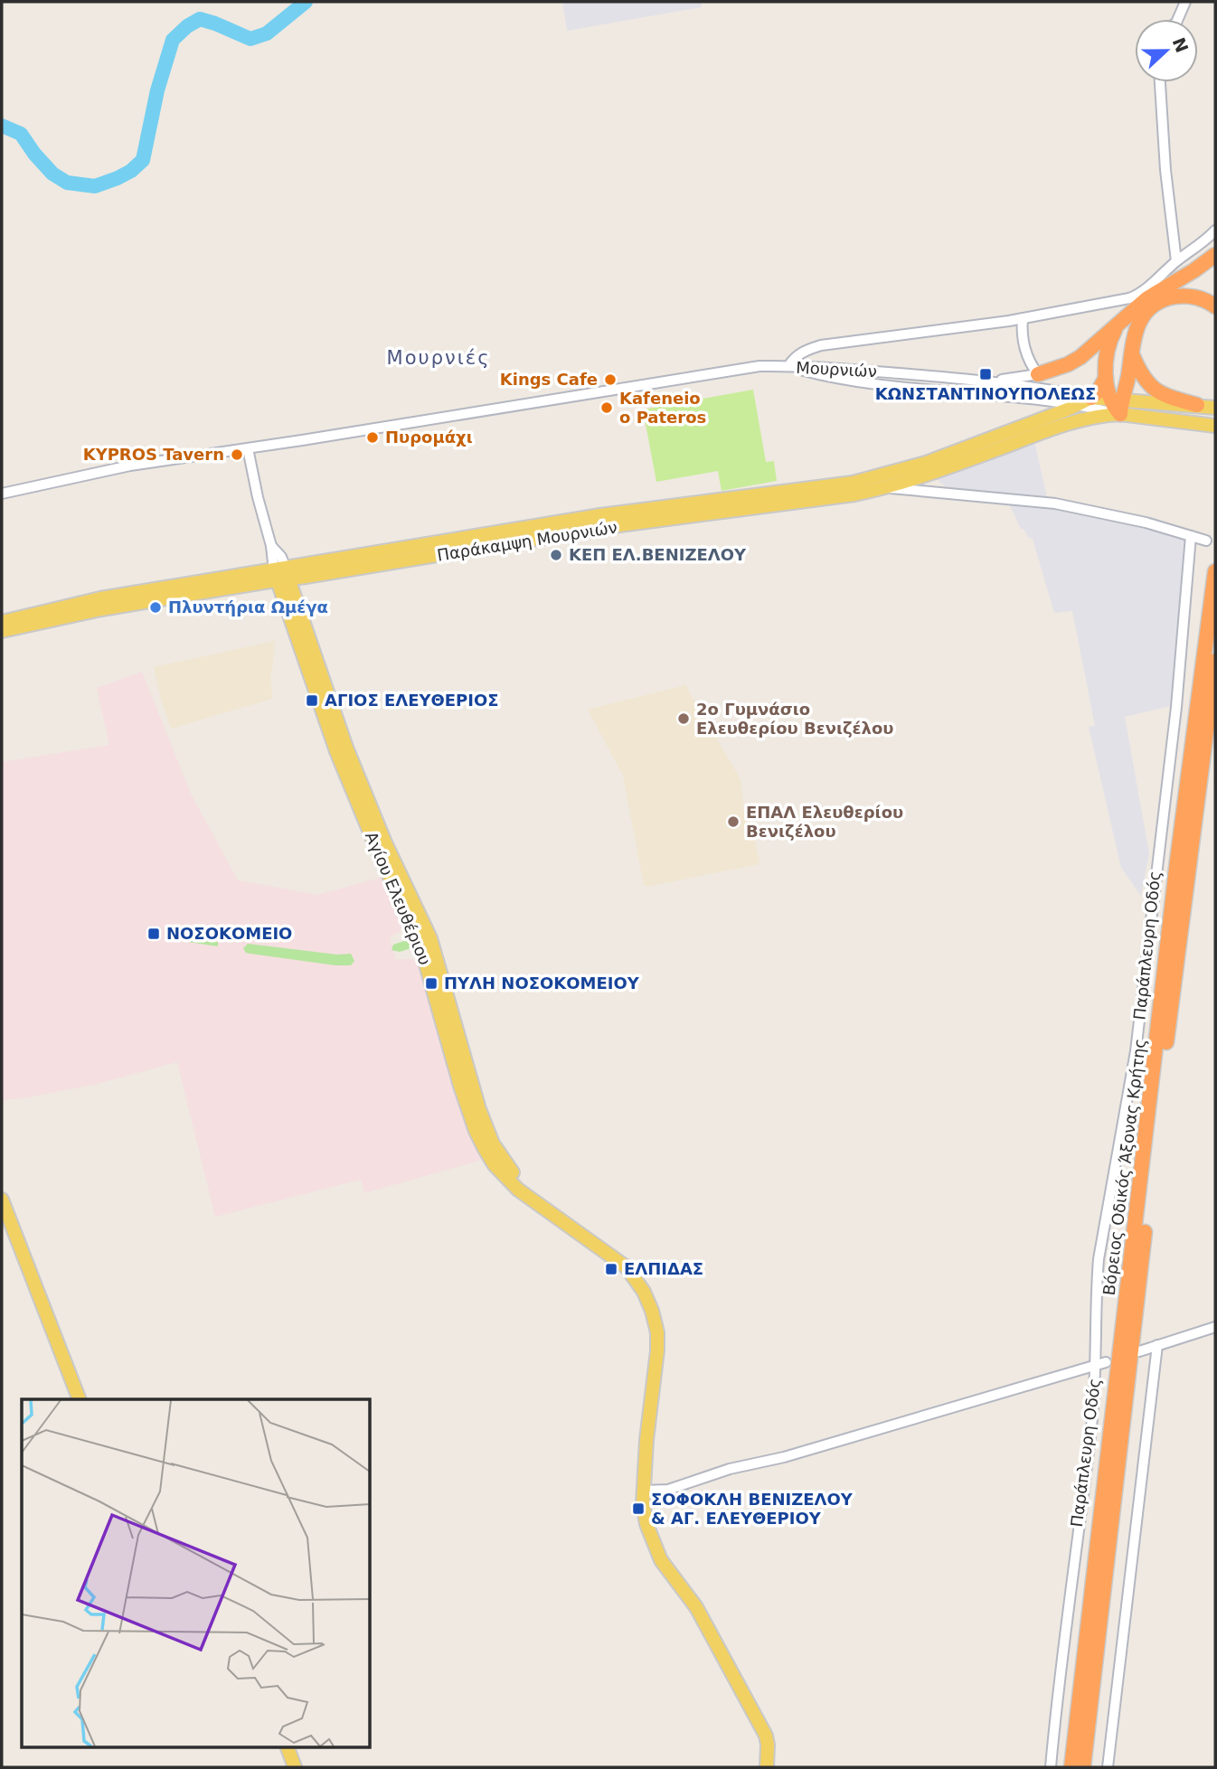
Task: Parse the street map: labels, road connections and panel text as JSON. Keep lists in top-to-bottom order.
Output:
{
  "streets": {
    "highway": ["Βόρειος Οδικός Άξονας Κρήτης"],
    "main road": ["Μουρνιών", "Παράκαμψη Μουρνιών", "Αγίου Ελευθέριου"],
    "street": ["Παράπλευρη Οδός"]
  },
  "crossings": [
    ["Μουρνιών", "Παράκαμψη Μουρνιών"],
    ["Παράκαμψη Μουρνιών", "Αγίου Ελευθέριου"]
  ],
  "districts": ["Μουρνιές"],
  "places": {
    "transit": [
      "ΚΩΝΣΤΑΝΤΙΝΟΥΠΟΛΕΩΣ",
      "ΑΓΙΟΣ ΕΛΕΥΘΕΡΙΟΣ",
      "ΝΟΣΟΚΟΜΕΙΟ",
      "ΠΥΛΗ ΝΟΣΟΚΟΜΕΙΟΥ",
      "ΕΛΠΙΔΑΣ",
      "ΣΟΦΟΚΛΗ ΒΕΝΙΖΕΛΟΥ & ΑΓ. ΕΛΕΥΘΕΡΙΟΥ"
    ],
    "other": [
      "Kings Cafe",
      "Kafeneio o Pateros",
      "Πυρομάχι",
      "KYPROS Tavern",
      "ΚΕΠ ΕΛ.ΒΕΝΙΖΕΛΟΥ",
      "Πλυντήρια Ωμέγα",
      "2ο Γυμνάσιο Ελευθερίου Βενιζέλου",
      "ΕΠΑΛ Ελευθερίου Βενιζέλου"
    ]
  },
  "north": "right"
}
